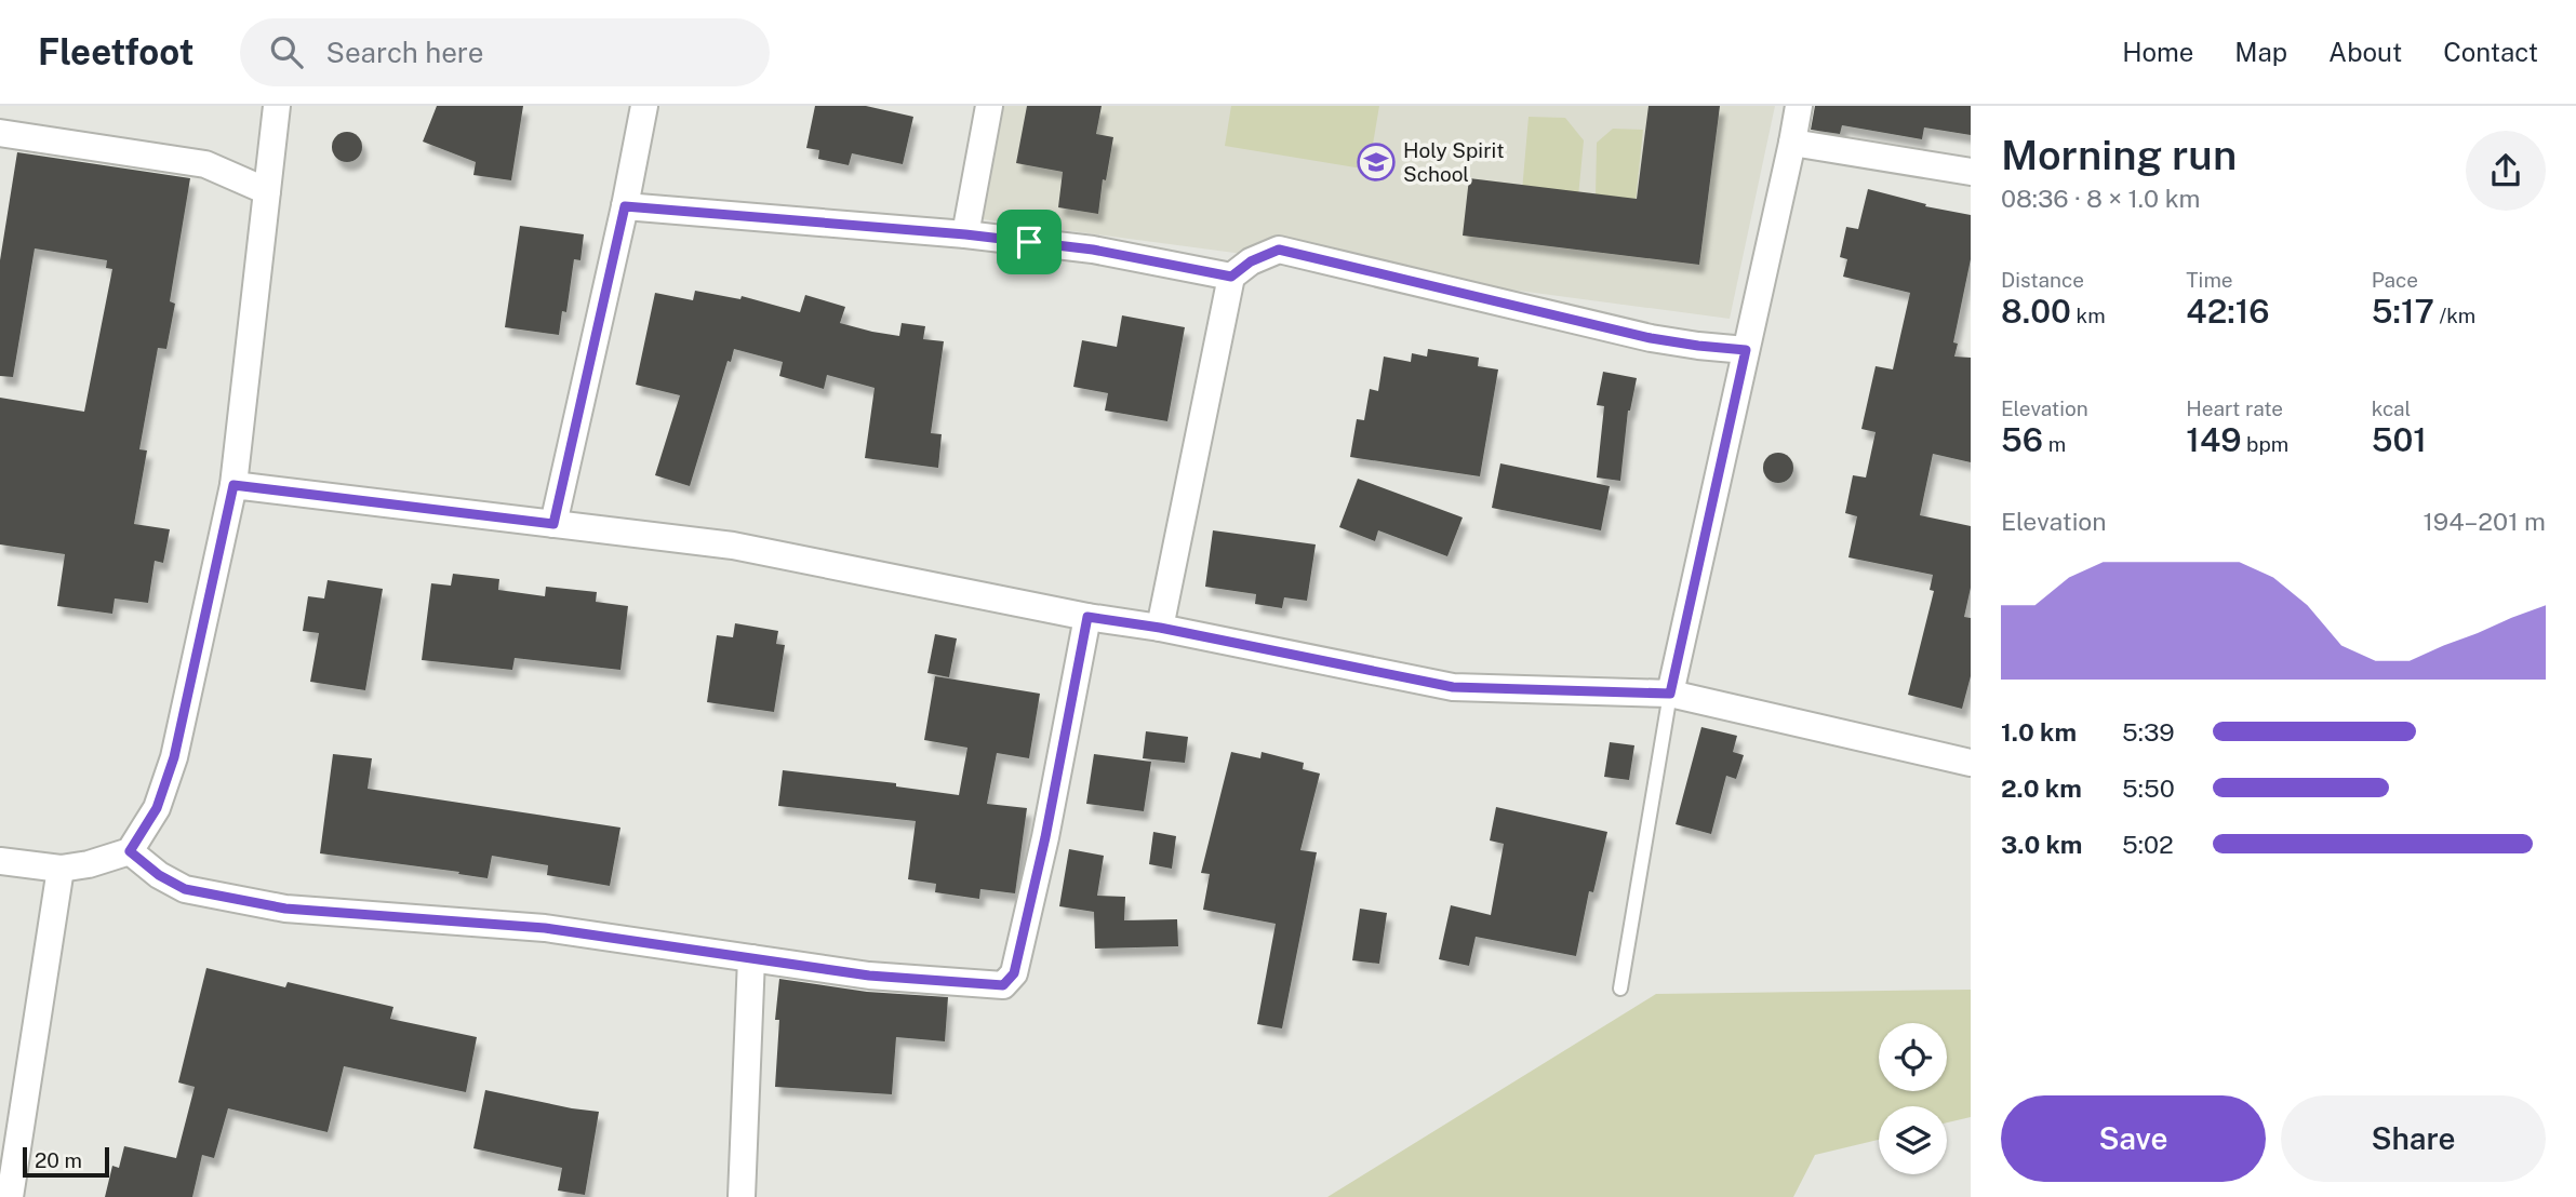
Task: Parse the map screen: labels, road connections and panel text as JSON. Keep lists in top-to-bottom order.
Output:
{
  "places": {
    "school or university": ["Holy Spirit School"]
  },
  "scale_bar": "20 m",
  "page": {
    "header": "Fleetfoot",
    "search": "Search here",
    "nav": [
      "Home",
      "Map",
      "About",
      "Contact"
    ],
    "heading": ["Morning run", "08:36 · 8 × 1.0 km"],
    "stats": [
      ["Distance", "8.00 km"],
      ["Time", "42:16"],
      ["Pace", "5:17 /km"],
      ["Elevation", "56 m"],
      ["Heart rate", "149 bpm"],
      ["kcal", "501"]
    ],
    "chart": ["Elevation", "194–201 m"],
    "list": [
      {
        "name": "1.0 km",
        "note": "5:39"
      },
      {
        "name": "2.0 km",
        "note": "5:50"
      },
      {
        "name": "3.0 km",
        "note": "5:02"
      }
    ],
    "buttons": ["Save", "Share"],
    "scale": "20 m"
  }
}
